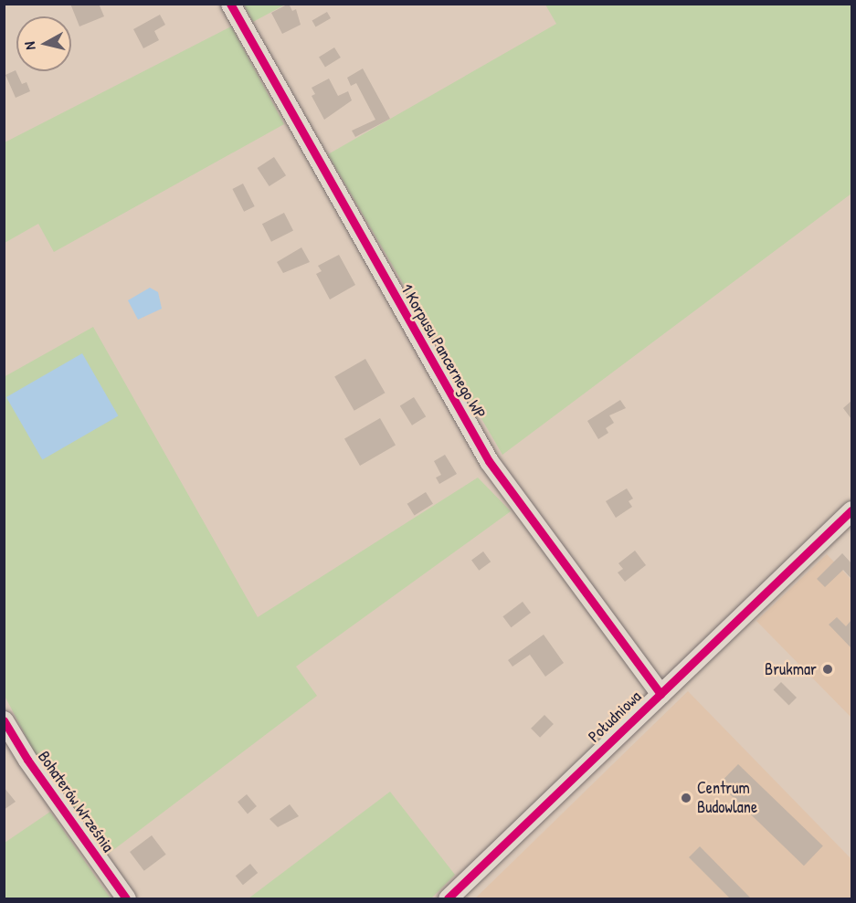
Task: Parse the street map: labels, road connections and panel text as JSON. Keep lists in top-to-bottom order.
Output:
{
  "streets": {
    "street": ["1 Korpusu Pancernego WP", "Południowa", "Bohaterów Września"]
  },
  "crossings": [
    ["1 Korpusu Pancernego WP", "Południowa"]
  ],
  "places": ["Brukmar", "Centrum Budowlane"],
  "north": "left"
}
